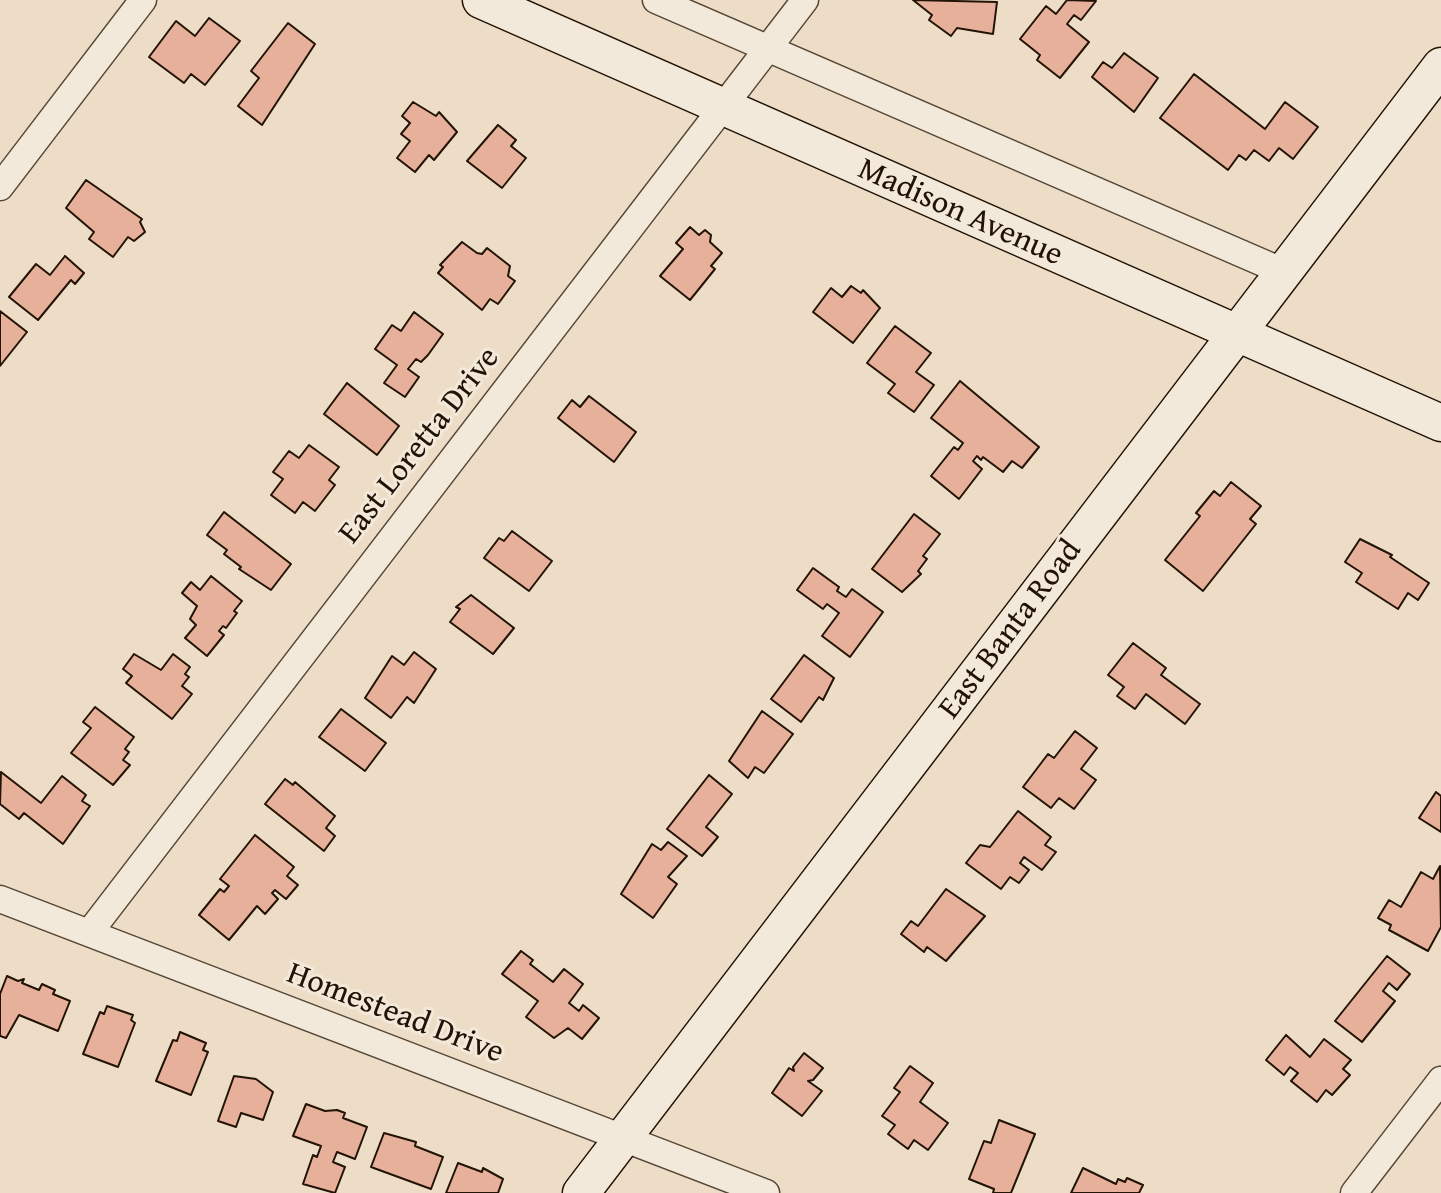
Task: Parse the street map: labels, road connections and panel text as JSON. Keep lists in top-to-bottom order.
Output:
{
  "streets": {
    "street": [
      "Madison Avenue",
      "East Loretta Drive",
      "East Banta Road",
      "Homestead Drive"
    ]
  },
  "crossings": [
    ["Madison Avenue", "East Loretta Drive"],
    ["Madison Avenue", "East Banta Road"],
    ["East Loretta Drive", "Homestead Drive"],
    ["East Banta Road", "Homestead Drive"]
  ]
}
